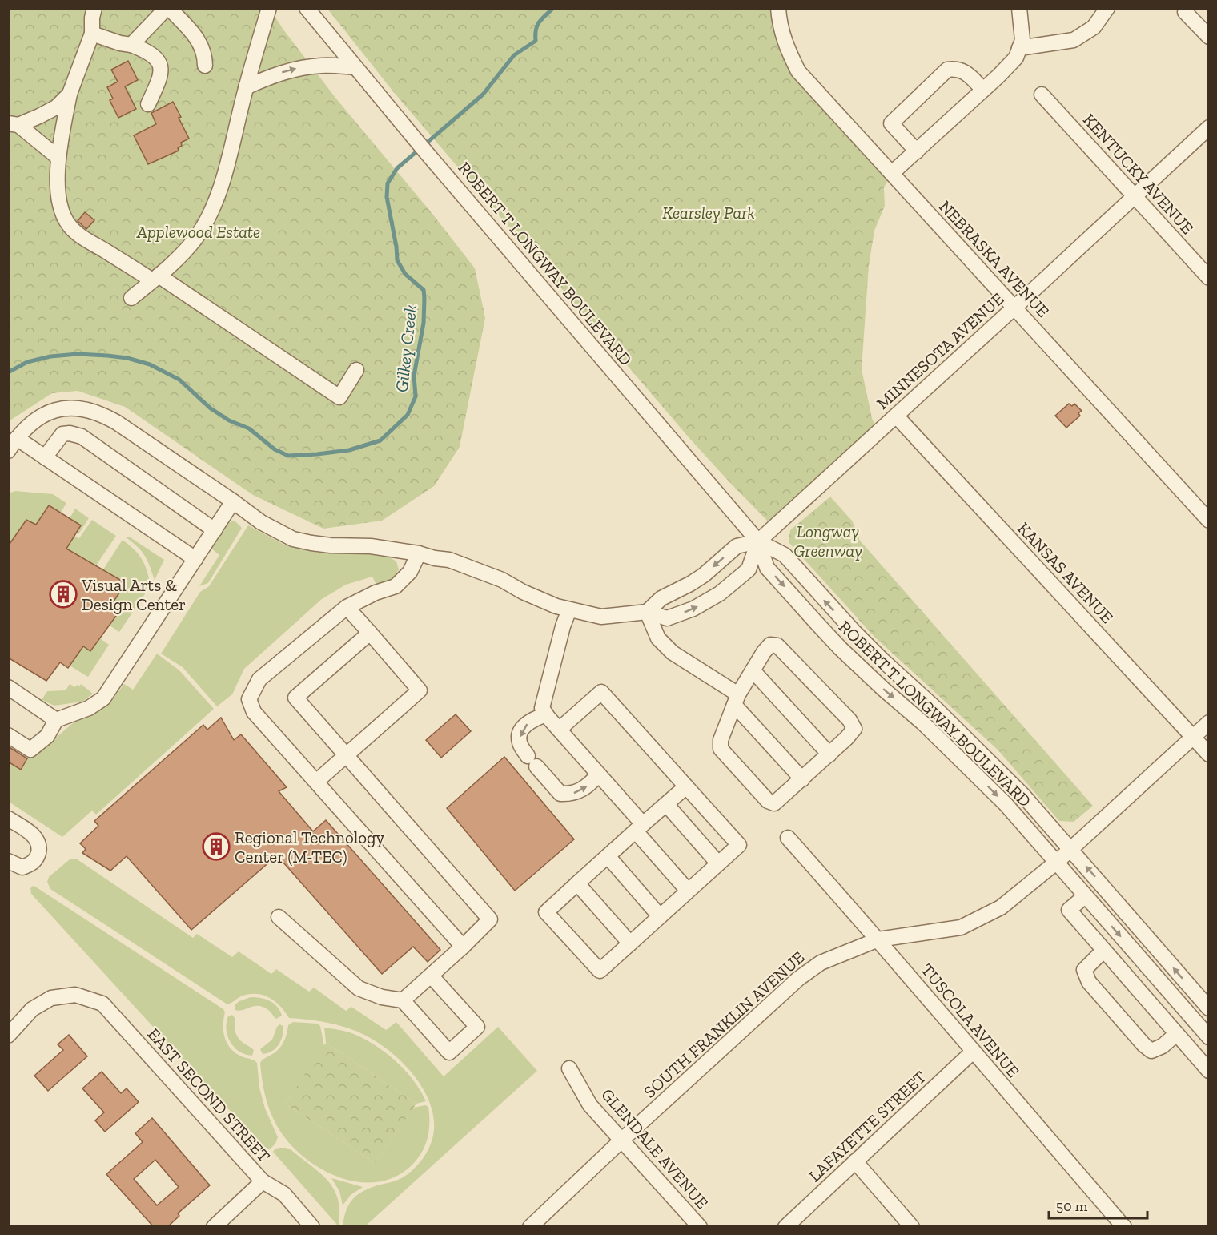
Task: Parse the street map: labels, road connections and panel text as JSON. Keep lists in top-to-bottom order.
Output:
{
  "streets": {
    "street": [
      "KENTUCKY AVENUE",
      "NEBRASKA AVENUE",
      "ROBERT T LONGWAY BOULEVARD",
      "MINNESOTA AVENUE",
      "KANSAS AVENUE",
      "TUSCOLA AVENUE",
      "SOUTH FRANKLIN AVENUE",
      "EAST SECOND STREET",
      "LAFAYETTE STREET",
      "GLENDALE AVENUE"
    ]
  },
  "crossings": [
    ["KENTUCKY AVENUE", "MINNESOTA AVENUE"],
    ["NEBRASKA AVENUE", "MINNESOTA AVENUE"],
    ["ROBERT T LONGWAY BOULEVARD", "MINNESOTA AVENUE"],
    ["ROBERT T LONGWAY BOULEVARD", "SOUTH FRANKLIN AVENUE"],
    ["MINNESOTA AVENUE", "KANSAS AVENUE"],
    ["KANSAS AVENUE", "SOUTH FRANKLIN AVENUE"],
    ["TUSCOLA AVENUE", "SOUTH FRANKLIN AVENUE"],
    ["TUSCOLA AVENUE", "LAFAYETTE STREET"],
    ["SOUTH FRANKLIN AVENUE", "GLENDALE AVENUE"]
  ],
  "water": ["Gilkey Creek"],
  "parks": ["Kearsley Park", "Applewood Estate", "Longway Greenway"],
  "places": {
    "building": ["Visual Arts & Design Center", "Regional Technology Center (M-TEC)"]
  },
  "scale_bar": "50 m"
}
